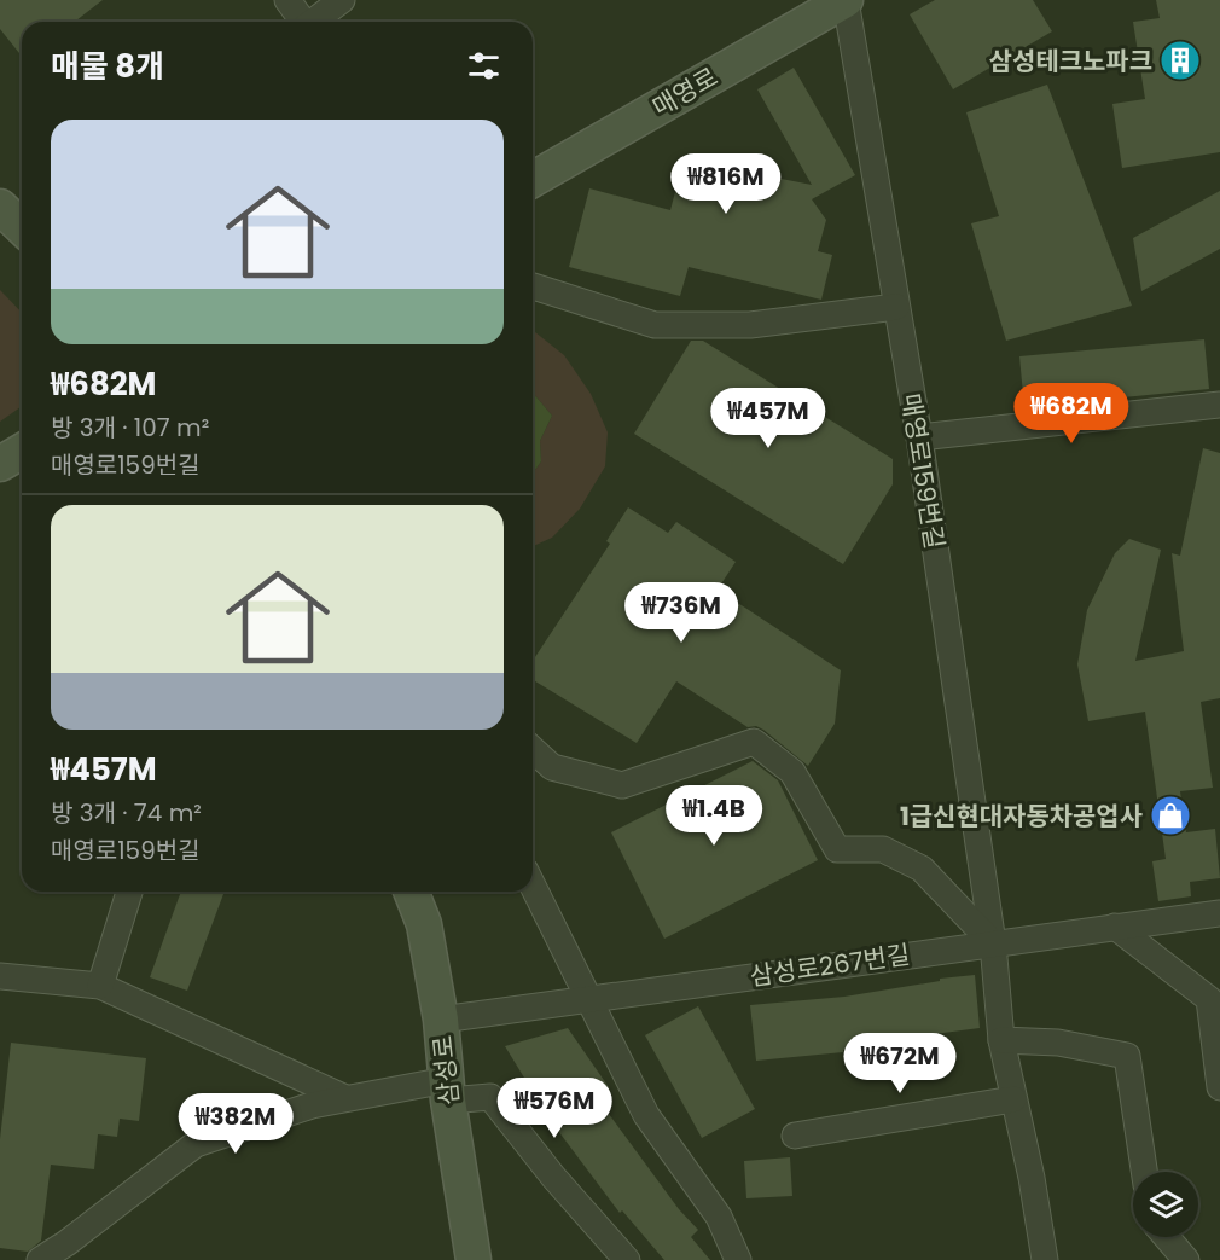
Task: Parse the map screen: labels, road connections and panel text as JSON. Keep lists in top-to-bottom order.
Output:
{
  "streets": {
    "street": [
      "매영로",
      "매영로159번길",
      "삼성로267번길",
      "삼성로"
    ]
  },
  "crossings": [
    ["매영로", "매영로159번길"],
    ["매영로159번길", "삼성로267번길"],
    ["삼성로267번길", "삼성로"]
  ],
  "places": {
    "building": ["삼성테크노파크"],
    "shop": ["1급신현대자동차공업사"]
  },
  "page": {
    "heading": "매물 8개",
    "list": [
      {
        "name": "₩682M",
        "note": "방 3개 · 107 m² · 매영로159번길"
      },
      {
        "name": "₩457M",
        "note": "방 3개 · 74 m² · 매영로159번길"
      }
    ],
    "price": [
      "₩816M",
      "₩682M",
      "₩457M",
      "₩736M",
      "₩1.4B",
      "₩672M",
      "₩576M",
      "₩382M"
    ]
  }
}
